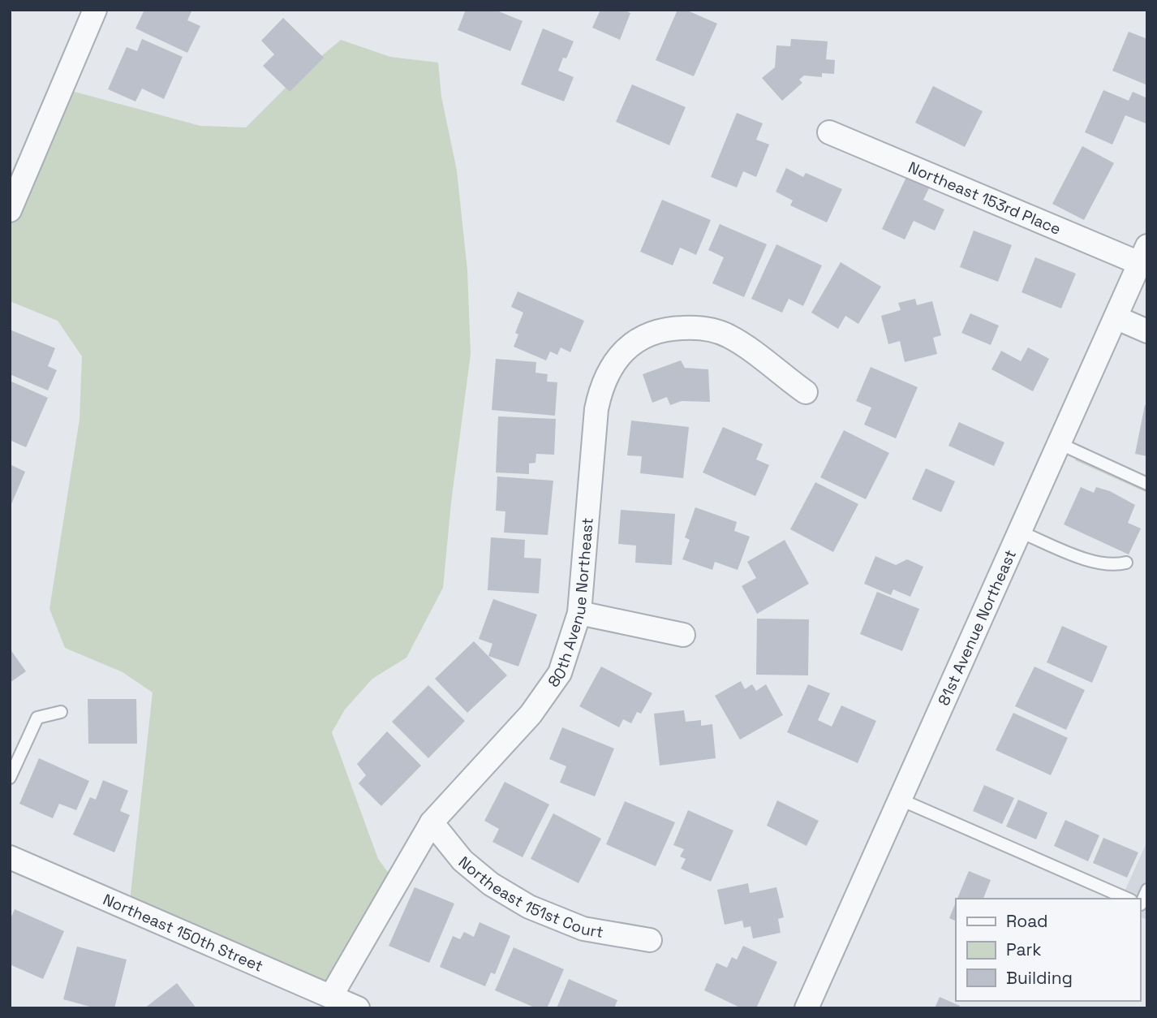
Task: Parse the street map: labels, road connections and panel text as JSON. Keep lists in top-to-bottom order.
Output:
{
  "streets": {
    "street": [
      "Northeast 153rd Place",
      "80th Avenue Northeast",
      "81st Avenue Northeast",
      "Northeast 151st Court",
      "Northeast 150th Street"
    ]
  },
  "crossings": [
    ["Northeast 153rd Place", "81st Avenue Northeast"],
    ["80th Avenue Northeast", "Northeast 151st Court"],
    ["80th Avenue Northeast", "Northeast 150th Street"]
  ],
  "legend": ["Road", "Park", "Building"]
}
